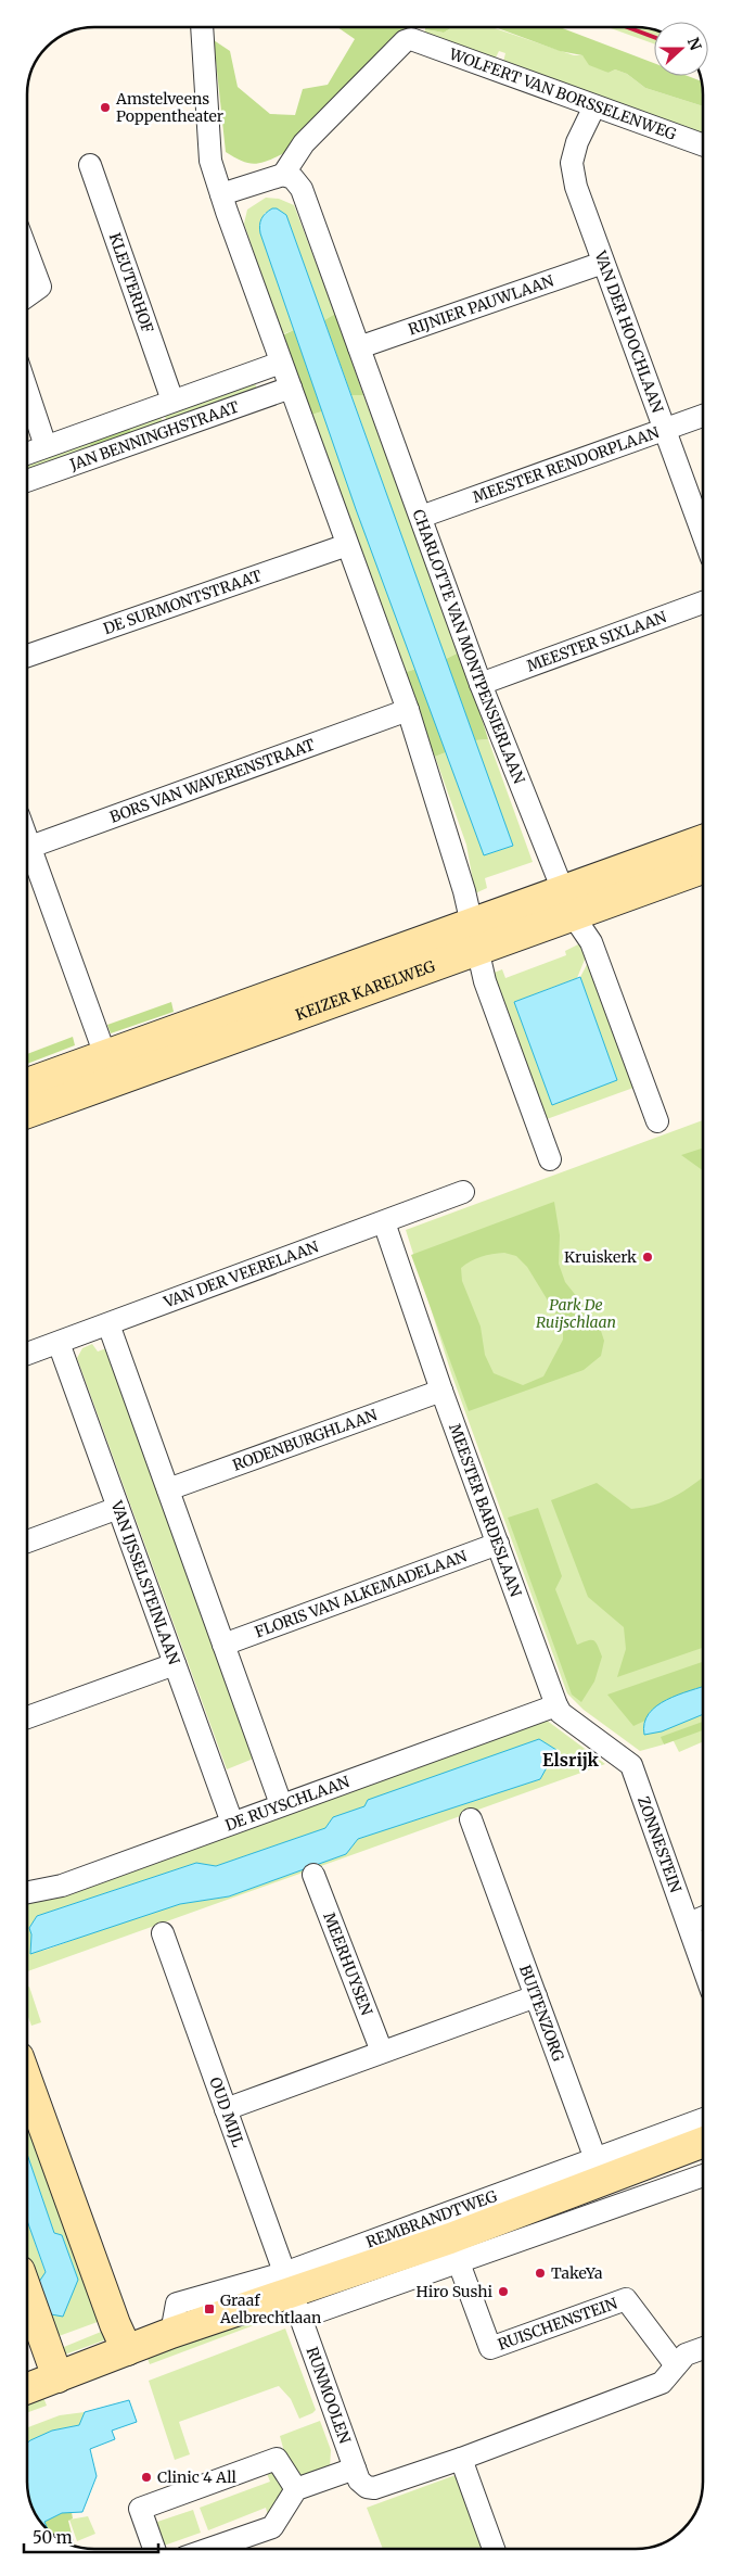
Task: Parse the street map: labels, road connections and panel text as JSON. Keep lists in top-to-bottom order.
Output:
{
  "streets": {
    "main road": ["KEIZER KARELWEG", "REMBRANDTWEG"],
    "street": [
      "WOLFERT VAN BORSSELENWEG",
      "KLEUTERHOF",
      "RIJNIER PAUWLAAN",
      "VAN DER HOOCHLAAN",
      "JAN BENNINGHSTRAAT",
      "MEESTER RENDORPLAAN",
      "DE SURMONTSTRAAT",
      "MEESTER SIXLAAN",
      "CHARLOTTE VAN MONTPENSIERLAAN",
      "BORS VAN WAVERENSTRAAT",
      "VAN DER VEERELAAN",
      "RODENBURGHLAAN",
      "MEESTER BARDESLAAN",
      "VAN IJSSELSTEINLAAN",
      "FLORIS VAN ALKEMADELAAN",
      "DE RUYSCHLAAN",
      "ZONNESTEIN",
      "MEERHUYSEN",
      "BUITENZORG",
      "OUD MIJL",
      "RUISCHENSTEIN",
      "RUNMOOLEN"
    ]
  },
  "crossings": [
    ["WOLFERT VAN BORSSELENWEG", "VAN DER HOOCHLAAN"],
    ["WOLFERT VAN BORSSELENWEG", "CHARLOTTE VAN MONTPENSIERLAAN"],
    ["KLEUTERHOF", "JAN BENNINGHSTRAAT"],
    ["RIJNIER PAUWLAAN", "VAN DER HOOCHLAAN"],
    ["RIJNIER PAUWLAAN", "CHARLOTTE VAN MONTPENSIERLAAN"],
    ["VAN DER HOOCHLAAN", "MEESTER RENDORPLAAN"],
    ["MEESTER RENDORPLAAN", "CHARLOTTE VAN MONTPENSIERLAAN"],
    ["MEESTER SIXLAAN", "CHARLOTTE VAN MONTPENSIERLAAN"],
    ["CHARLOTTE VAN MONTPENSIERLAAN", "KEIZER KARELWEG"],
    ["VAN DER VEERELAAN", "MEESTER BARDESLAAN"],
    ["VAN DER VEERELAAN", "VAN IJSSELSTEINLAAN"],
    ["RODENBURGHLAAN", "MEESTER BARDESLAAN"],
    ["MEESTER BARDESLAAN", "FLORIS VAN ALKEMADELAAN"],
    ["MEESTER BARDESLAAN", "DE RUYSCHLAAN"],
    ["MEESTER BARDESLAAN", "ZONNESTEIN"],
    ["VAN IJSSELSTEINLAAN", "DE RUYSCHLAAN"],
    ["BUITENZORG", "REMBRANDTWEG"],
    ["OUD MIJL", "REMBRANDTWEG"],
    ["OUD MIJL", "RUNMOOLEN"],
    ["REMBRANDTWEG", "RUISCHENSTEIN"],
    ["REMBRANDTWEG", "RUNMOOLEN"]
  ],
  "districts": ["Elsrijk"],
  "parks": ["Park De Ruijschlaan"],
  "places": {
    "other": [
      "Amstelveens Poppentheater",
      "Kruiskerk",
      "TakeYa",
      "Hiro Sushi",
      "Clinic 4 All"
    ],
    "transit": ["Graaf Aelbrechtlaan"]
  },
  "scale_bar": "50 m",
  "north": "right"
}
